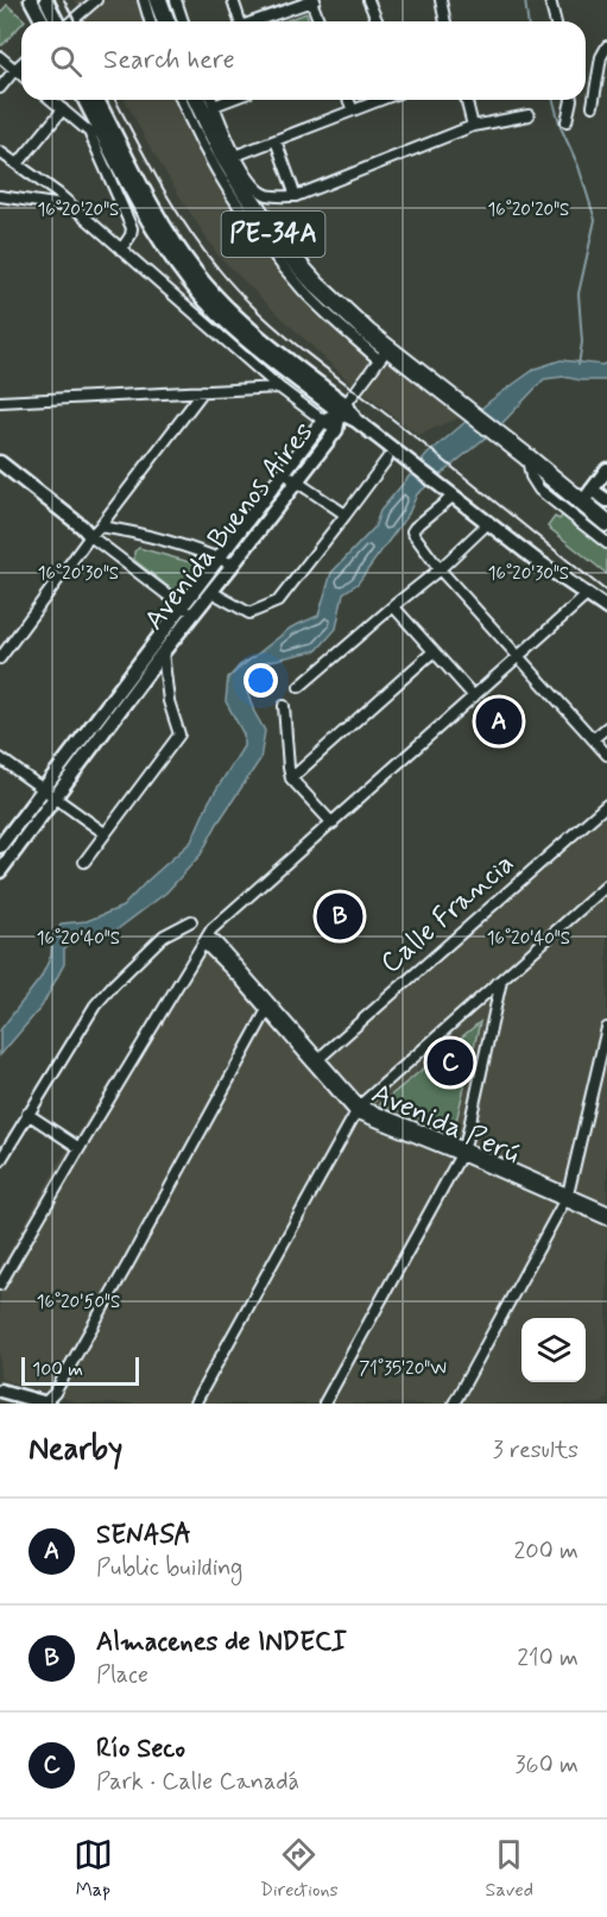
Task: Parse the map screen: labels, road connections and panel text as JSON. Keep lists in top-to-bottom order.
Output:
{
  "streets": {
    "highway": ["PE-34A"],
    "street": ["Avenida Buenos Aires", "Calle Francia", "Avenida Perú"]
  },
  "crossings": [
    ["Calle Francia", "Avenida Perú"]
  ],
  "scale_bar": "100 m",
  "page": {
    "search": "Search here",
    "pins": ["A", "B", "C"],
    "scale": "100 m",
    "heading": ["Nearby", "3 results"],
    "list": [
      {
        "mark": "A",
        "name": "SENASA",
        "note": "Public building",
        "value": "200 m"
      },
      {
        "mark": "B",
        "name": "Almacenes de INDECI",
        "note": "Place",
        "value": "210 m"
      },
      {
        "mark": "C",
        "name": "Río Seco",
        "note": "Park · Calle Canadá",
        "value": "360 m"
      }
    ],
    "nav": ["Map", "Directions", "Saved"]
  },
  "coordinates": [
    "16°20'20\"S",
    "16°20'30\"S",
    "16°20'40\"S",
    "16°20'50\"S",
    "71°35'20\"W"
  ]
}
